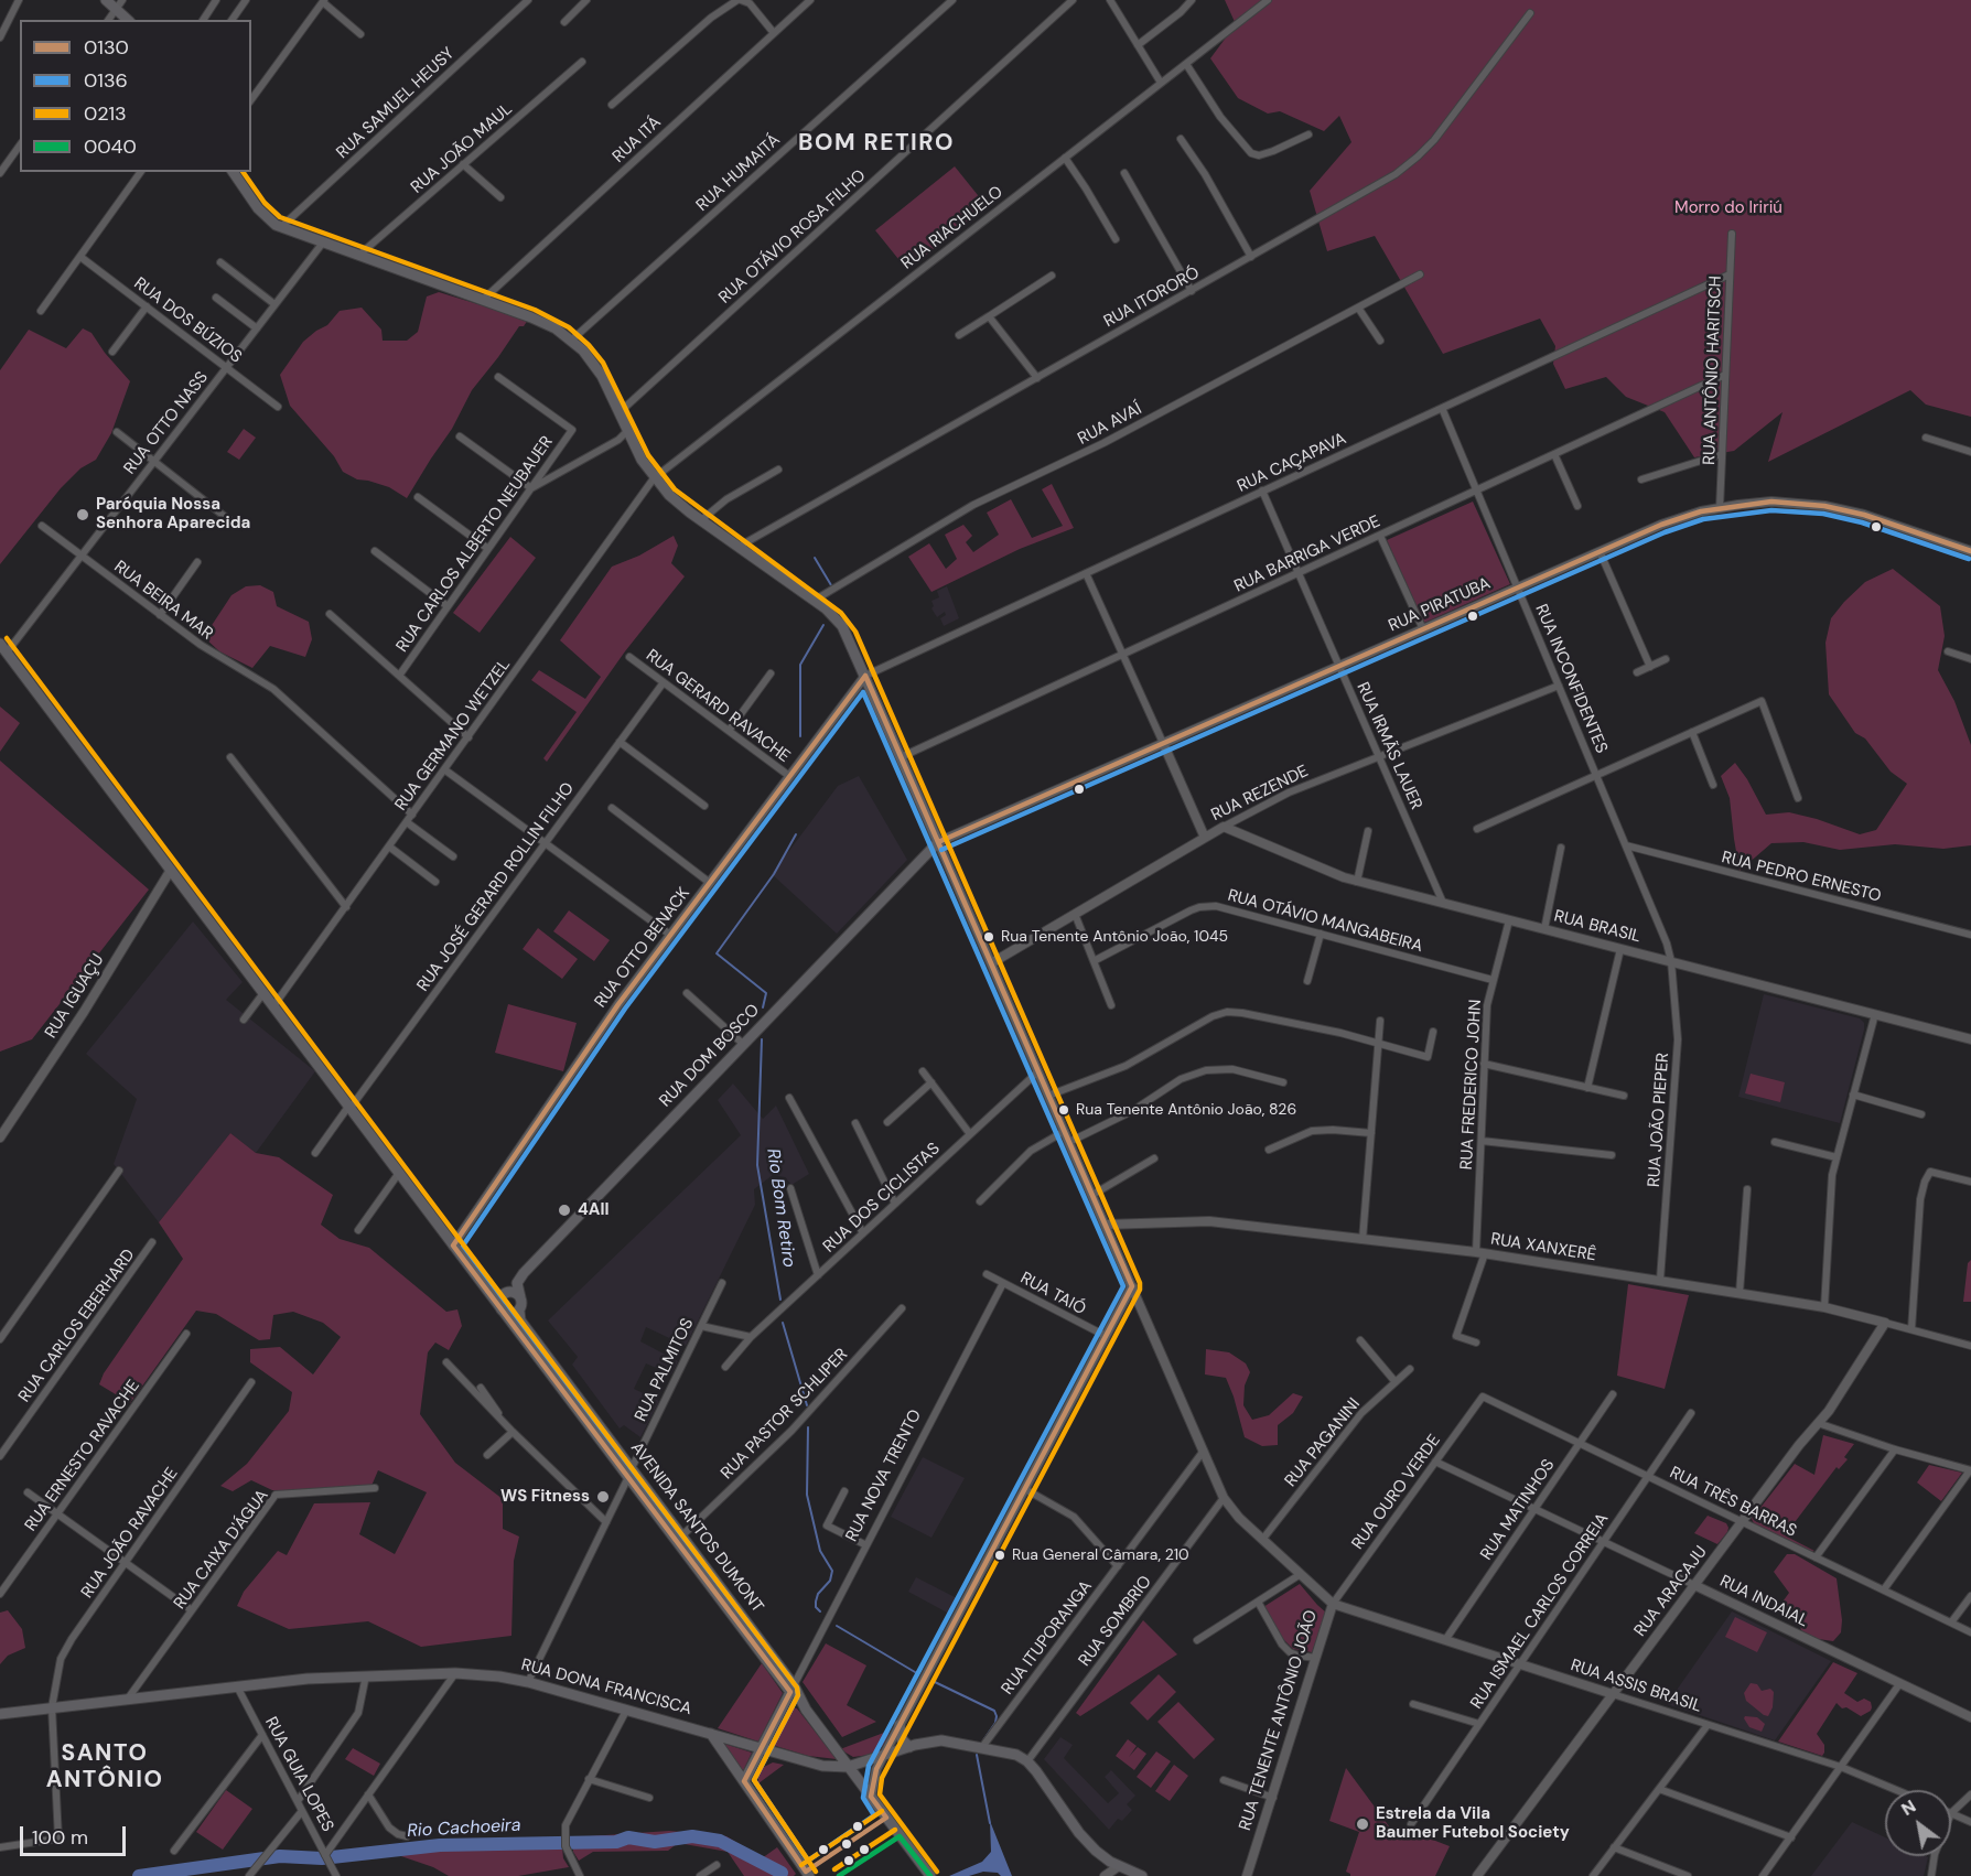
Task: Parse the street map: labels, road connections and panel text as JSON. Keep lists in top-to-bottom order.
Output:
{
  "streets": {
    "main road": [
      "RUA DOM BOSCO",
      "RUA NOVA TRENTO",
      "AVENIDA SANTOS DUMONT",
      "RUA DONA FRANCISCA",
      "RUA TENENTE ANTÔNIO JOÃO"
    ],
    "street": [
      "RUA SAMUEL HEUSY",
      "RUA ITÁ",
      "RUA JOÃO MAUL",
      "RUA HUMAITÁ",
      "RUA RIACHUELO",
      "RUA OTÁVIO ROSA FILHO",
      "RUA ITORORÓ",
      "RUA DOS BÚZIOS",
      "RUA ANTÔNIO HARITSCH",
      "RUA OTTO NASS",
      "RUA AVAÍ",
      "RUA CAÇAPAVA",
      "RUA CARLOS ALBERTO NEUBAUER",
      "RUA BARRIGA VERDE",
      "RUA BEIRA MAR",
      "RUA PIRATUBA",
      "RUA INCONFIDENTES",
      "RUA GERARD RAVACHE",
      "RUA GERMANO WETZEL",
      "RUA IRMÃS LAUER",
      "RUA REZENDE",
      "RUA PEDRO ERNESTO",
      "RUA JOSÉ GERARD ROLLIN FILHO",
      "RUA OTÁVIO MANGABEIRA",
      "RUA BRASIL",
      "RUA OTTO BENACK",
      "RUA IGUAÇU",
      "RUA FREDERICO JOHN",
      "RUA JOÃO PIEPER",
      "RUA DOS CICLISTAS",
      "RUA XANXERÊ",
      "RUA TAIÓ",
      "RUA CARLOS EBERHARD",
      "RUA PALMITOS",
      "RUA PASTOR SCHLIPER",
      "RUA PAGANINI",
      "RUA ERNESTO RAVACHE",
      "RUA OURO VERDE",
      "RUA TRÊS BARRAS",
      "RUA MATINHOS",
      "RUA JOÃO RAVACHE",
      "RUA CAIXA D'ÁGUA",
      "RUA ARACAJU",
      "RUA INDAIAL",
      "RUA ISMAEL CARLOS CORREIA",
      "RUA SOMBRIO",
      "RUA ITUPORANGA",
      "RUA ASSIS BRASIL",
      "RUA GUIA LOPES"
    ]
  },
  "crossings": [
    ["RUA SAMUEL HEUSY", "RUA TENENTE ANTÔNIO JOÃO"],
    ["RUA ITÁ", "RUA TENENTE ANTÔNIO JOÃO"],
    ["RUA JOÃO MAUL", "RUA TENENTE ANTÔNIO JOÃO"],
    ["RUA HUMAITÁ", "RUA TENENTE ANTÔNIO JOÃO"],
    ["RUA RIACHUELO", "RUA GERMANO WETZEL"],
    ["RUA RIACHUELO", "RUA TENENTE ANTÔNIO JOÃO"],
    ["RUA OTÁVIO ROSA FILHO", "RUA TENENTE ANTÔNIO JOÃO"],
    ["RUA ITORORÓ", "RUA TENENTE ANTÔNIO JOÃO"],
    ["RUA DOS BÚZIOS", "RUA OTTO NASS"],
    ["RUA ANTÔNIO HARITSCH", "RUA CAÇAPAVA"],
    ["RUA ANTÔNIO HARITSCH", "RUA BARRIGA VERDE"],
    ["RUA ANTÔNIO HARITSCH", "RUA PIRATUBA"],
    ["RUA OTTO NASS", "RUA BEIRA MAR"],
    ["RUA OTTO NASS", "AVENIDA SANTOS DUMONT"],
    ["RUA OTTO NASS", "RUA TENENTE ANTÔNIO JOÃO"],
    ["RUA AVAÍ", "RUA TENENTE ANTÔNIO JOÃO"],
    ["RUA CAÇAPAVA", "RUA INCONFIDENTES"],
    ["RUA CAÇAPAVA", "RUA IRMÃS LAUER"],
    ["RUA CAÇAPAVA", "RUA OTTO BENACK"],
    ["RUA CAÇAPAVA", "RUA TENENTE ANTÔNIO JOÃO"],
    ["RUA BARRIGA VERDE", "RUA INCONFIDENTES"],
    ["RUA BARRIGA VERDE", "RUA IRMÃS LAUER"],
    ["RUA BARRIGA VERDE", "RUA TENENTE ANTÔNIO JOÃO"],
    ["RUA BEIRA MAR", "RUA GERMANO WETZEL"],
    ["RUA PIRATUBA", "RUA INCONFIDENTES"],
    ["RUA PIRATUBA", "RUA IRMÃS LAUER"],
    ["RUA PIRATUBA", "RUA DOM BOSCO"],
    ["RUA PIRATUBA", "RUA TENENTE ANTÔNIO JOÃO"],
    ["RUA INCONFIDENTES", "RUA REZENDE"],
    ["RUA INCONFIDENTES", "RUA PEDRO ERNESTO"],
    ["RUA INCONFIDENTES", "RUA BRASIL"],
    ["RUA INCONFIDENTES", "RUA JOÃO PIEPER"],
    ["RUA GERARD RAVACHE", "RUA JOSÉ GERARD ROLLIN FILHO"],
    ["RUA GERARD RAVACHE", "RUA OTTO BENACK"],
    ["RUA GERMANO WETZEL", "AVENIDA SANTOS DUMONT"],
    ["RUA GERMANO WETZEL", "RUA TENENTE ANTÔNIO JOÃO"],
    ["RUA IRMÃS LAUER", "RUA REZENDE"],
    ["RUA IRMÃS LAUER", "RUA BRASIL"],
    ["RUA REZENDE", "RUA BRASIL"],
    ["RUA REZENDE", "RUA TENENTE ANTÔNIO JOÃO"],
    ["RUA JOSÉ GERARD ROLLIN FILHO", "AVENIDA SANTOS DUMONT"],
    ["RUA OTÁVIO MANGABEIRA", "RUA FREDERICO JOHN"],
    ["RUA BRASIL", "RUA FREDERICO JOHN"],
    ["RUA BRASIL", "RUA JOÃO PIEPER"],
    ["RUA OTTO BENACK", "AVENIDA SANTOS DUMONT"],
    ["RUA OTTO BENACK", "RUA TENENTE ANTÔNIO JOÃO"],
    ["RUA IGUAÇU", "AVENIDA SANTOS DUMONT"],
    ["RUA DOM BOSCO", "AVENIDA SANTOS DUMONT"],
    ["RUA DOM BOSCO", "RUA TENENTE ANTÔNIO JOÃO"],
    ["RUA FREDERICO JOHN", "RUA XANXERÊ"],
    ["RUA JOÃO PIEPER", "RUA XANXERÊ"],
    ["RUA DOS CICLISTAS", "RUA TENENTE ANTÔNIO JOÃO"],
    ["RUA XANXERÊ", "RUA ARACAJU"],
    ["RUA XANXERÊ", "RUA TENENTE ANTÔNIO JOÃO"],
    ["RUA TAIÓ", "RUA NOVA TRENTO"],
    ["RUA PALMITOS", "AVENIDA SANTOS DUMONT"],
    ["RUA PALMITOS", "RUA DONA FRANCISCA"],
    ["RUA PASTOR SCHLIPER", "AVENIDA SANTOS DUMONT"],
    ["RUA PAGANINI", "RUA TENENTE ANTÔNIO JOÃO"],
    ["RUA NOVA TRENTO", "AVENIDA SANTOS DUMONT"],
    ["RUA NOVA TRENTO", "RUA DONA FRANCISCA"],
    ["RUA OURO VERDE", "RUA TRÊS BARRAS"],
    ["RUA OURO VERDE", "RUA INDAIAL"],
    ["RUA OURO VERDE", "RUA ASSIS BRASIL"],
    ["RUA OURO VERDE", "RUA TENENTE ANTÔNIO JOÃO"],
    ["RUA TRÊS BARRAS", "RUA MATINHOS"],
    ["RUA TRÊS BARRAS", "RUA ARACAJU"],
    ["RUA TRÊS BARRAS", "RUA ISMAEL CARLOS CORREIA"],
    ["RUA MATINHOS", "RUA INDAIAL"],
    ["RUA MATINHOS", "RUA ASSIS BRASIL"],
    ["AVENIDA SANTOS DUMONT", "RUA DONA FRANCISCA"],
    ["RUA JOÃO RAVACHE", "RUA DONA FRANCISCA"],
    ["RUA CAIXA D'ÁGUA", "RUA DONA FRANCISCA"],
    ["RUA ARACAJU", "RUA INDAIAL"],
    ["RUA ARACAJU", "RUA ASSIS BRASIL"],
    ["RUA INDAIAL", "RUA ISMAEL CARLOS CORREIA"],
    ["RUA ISMAEL CARLOS CORREIA", "RUA ASSIS BRASIL"],
    ["RUA SOMBRIO", "RUA DONA FRANCISCA"],
    ["RUA SOMBRIO", "RUA TENENTE ANTÔNIO JOÃO"],
    ["RUA ITUPORANGA", "RUA DONA FRANCISCA"],
    ["RUA ITUPORANGA", "RUA TENENTE ANTÔNIO JOÃO"],
    ["RUA ASSIS BRASIL", "RUA TENENTE ANTÔNIO JOÃO"],
    ["RUA DONA FRANCISCA", "RUA GUIA LOPES"]
  ],
  "districts": ["BOM RETIRO", "SANTO ANTÔNIO"],
  "water": ["Rio Bom Retiro", "Rio Cachoeira"],
  "parks": ["Morro do Iririú"],
  "places": [
    "Paróquia Nossa Senhora Aparecida",
    "Rua Tenente Antônio João, 1045",
    "Rua Tenente Antônio João, 826",
    "4All",
    "WS Fitness",
    "Rua General Câmara, 210",
    "Estrela da Vila Baumer Futebol Society"
  ],
  "lines": [
    "transit line 0213",
    "transit line 0130",
    "transit line 0136",
    "transit line 0040"
  ],
  "legend": [
    "0130",
    "0136",
    "0213",
    "0040"
  ],
  "scale_bar": "100 m",
  "north": "top left"
}
